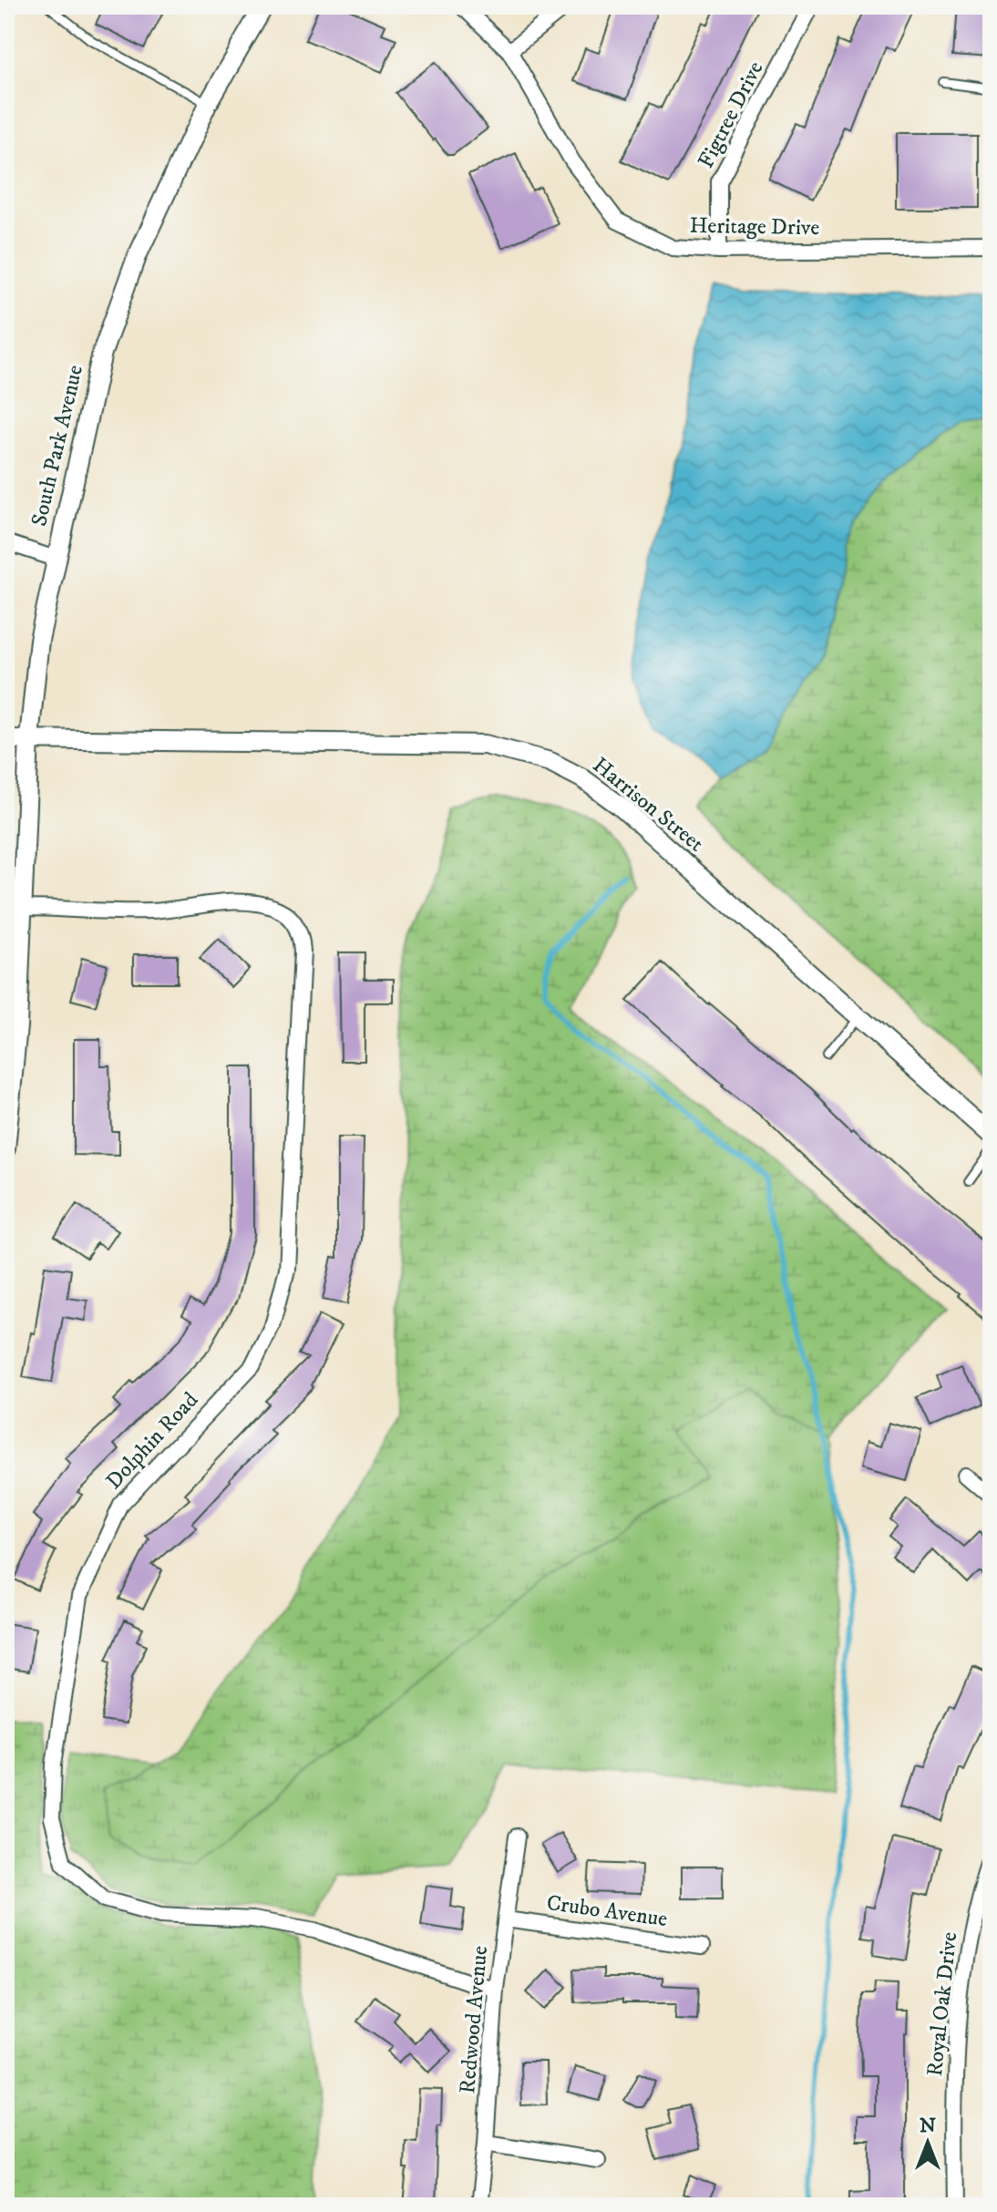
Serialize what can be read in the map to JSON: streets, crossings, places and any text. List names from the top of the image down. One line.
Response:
{"streets":{"street":["Figtree Drive","Heritage Drive","South Park Avenue","Harrison Street","Dolphin Road","Crubo Avenue","Royal Oak Drive","Redwood Avenue"]},"crossings":[["Figtree Drive","Heritage Drive"],["South Park Avenue","Harrison Street"],["South Park Avenue","Dolphin Road"],["Dolphin Road","Redwood Avenue"],["Crubo Avenue","Redwood Avenue"]],"north":"top"}
